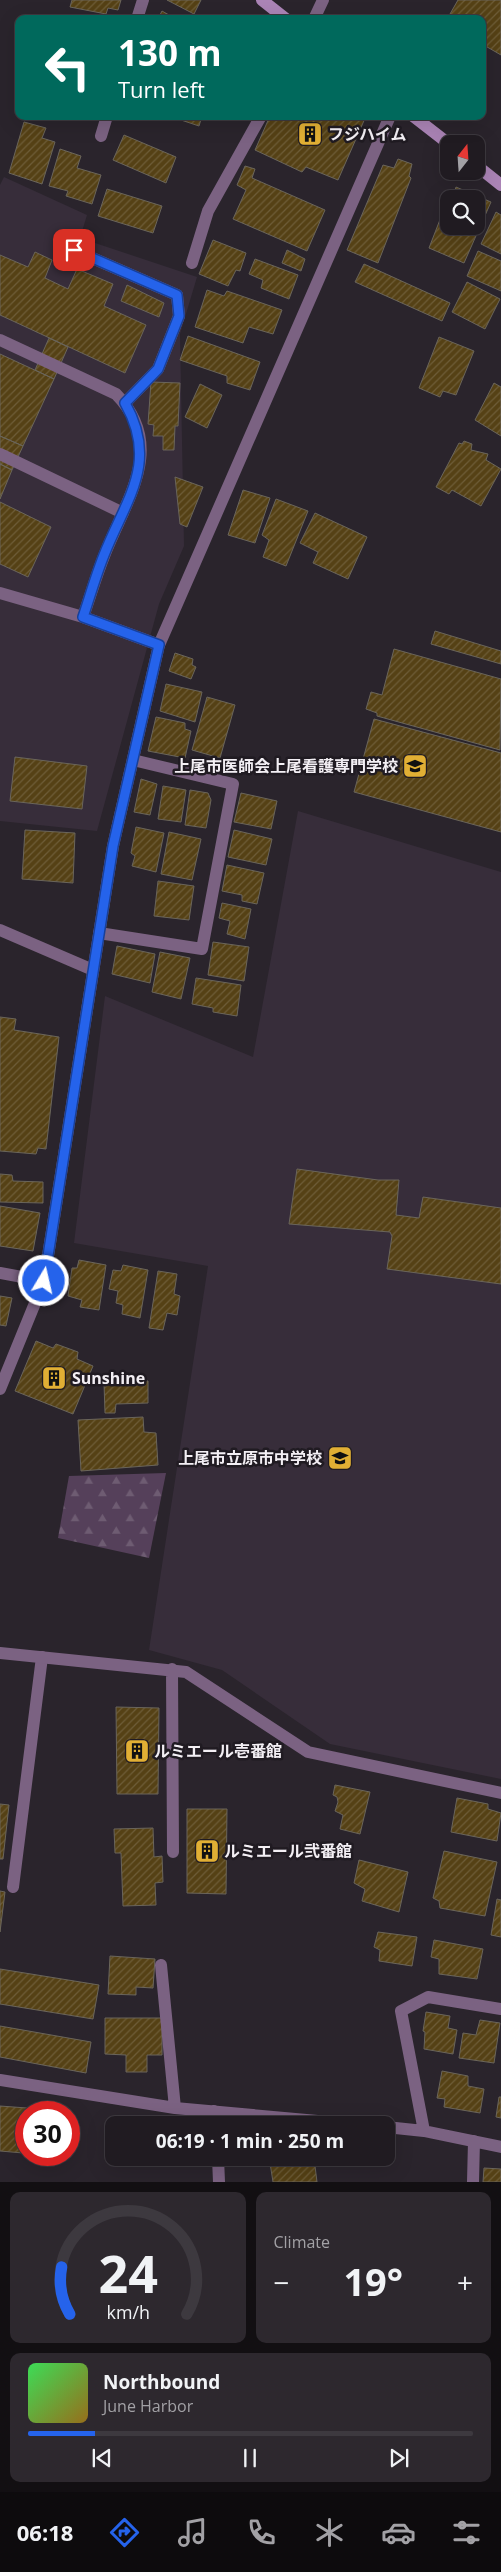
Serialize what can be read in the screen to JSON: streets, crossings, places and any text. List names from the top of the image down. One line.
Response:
{"places":{"building":["フジハイム","Sunshine","ルミエール壱番館","ルミエール弐番館"],"school or university":["上尾市医師会上尾看護専門学校","上尾市立原市中学校"]},"north":"top","page":{"turn":["130 m","Turn left"],"limit":"30","trip":"06:19 · 1 min · 250 m","tile":"Climate","heat":["−","19°","+"],"song":["Northbound","June Harbor"],"tabs":"06:18","gauge":["24","km/h"]}}
